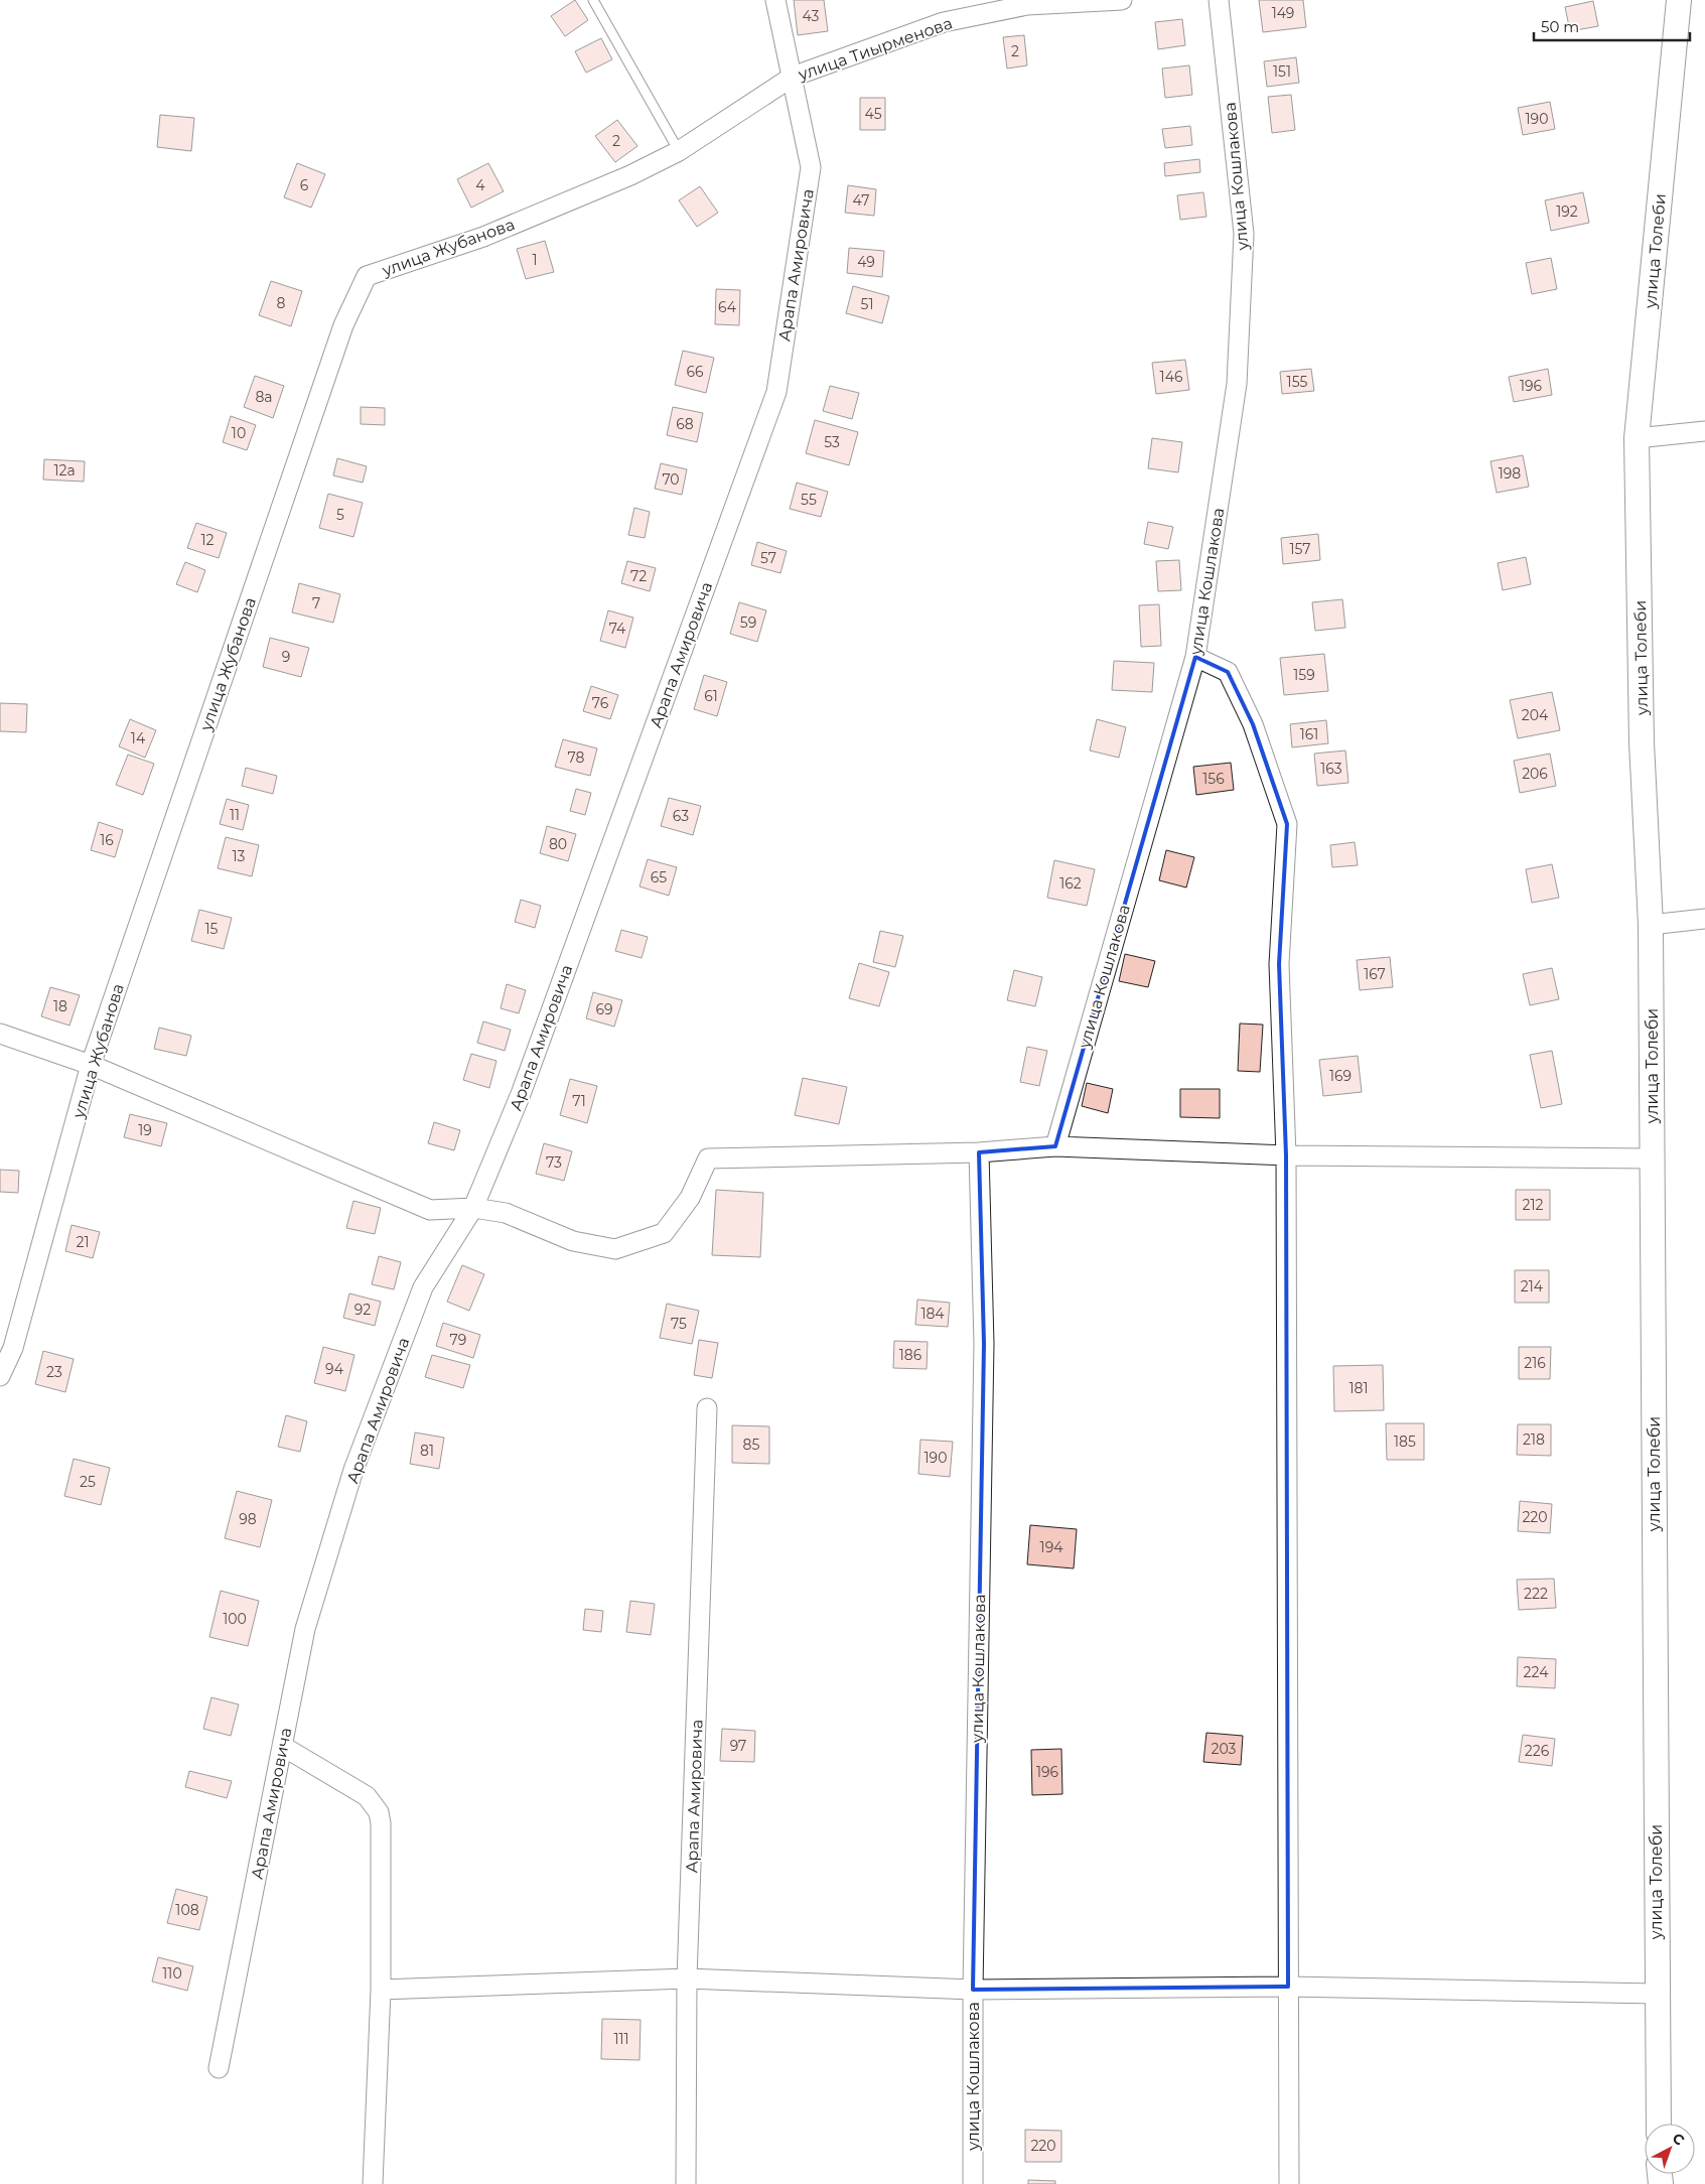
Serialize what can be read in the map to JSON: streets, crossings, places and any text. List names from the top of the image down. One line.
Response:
{"streets":{"street":["улица Тиырменова","улица Кошлакова","улица Жубанова","улица Толеби","Арапа Амировича"]},"crossings":[["улица Тиырменова","улица Жубанова"],["улица Тиырменова","Арапа Амировича"]],"house_numbers":["149","43","2","151","45","190","2","6","4","47","192","1","49","8","51","64","66","146","155","196","8а","68","10","53","12а","198","70","55","5","12","157","57","72","7","59","74","9","159","61","76","204","161","14","78","163","206","156","11","63","16","80","13","65","162","15","167","18","69","169","71","19","73","212","21","214","92","184","75","79","186","216","94","23","181","218","185","85","81","190","25","220","98","194","222","100","224","97","203","226","196","108","110","111","220"],"scale_bar":"50 m","north":"top right"}
